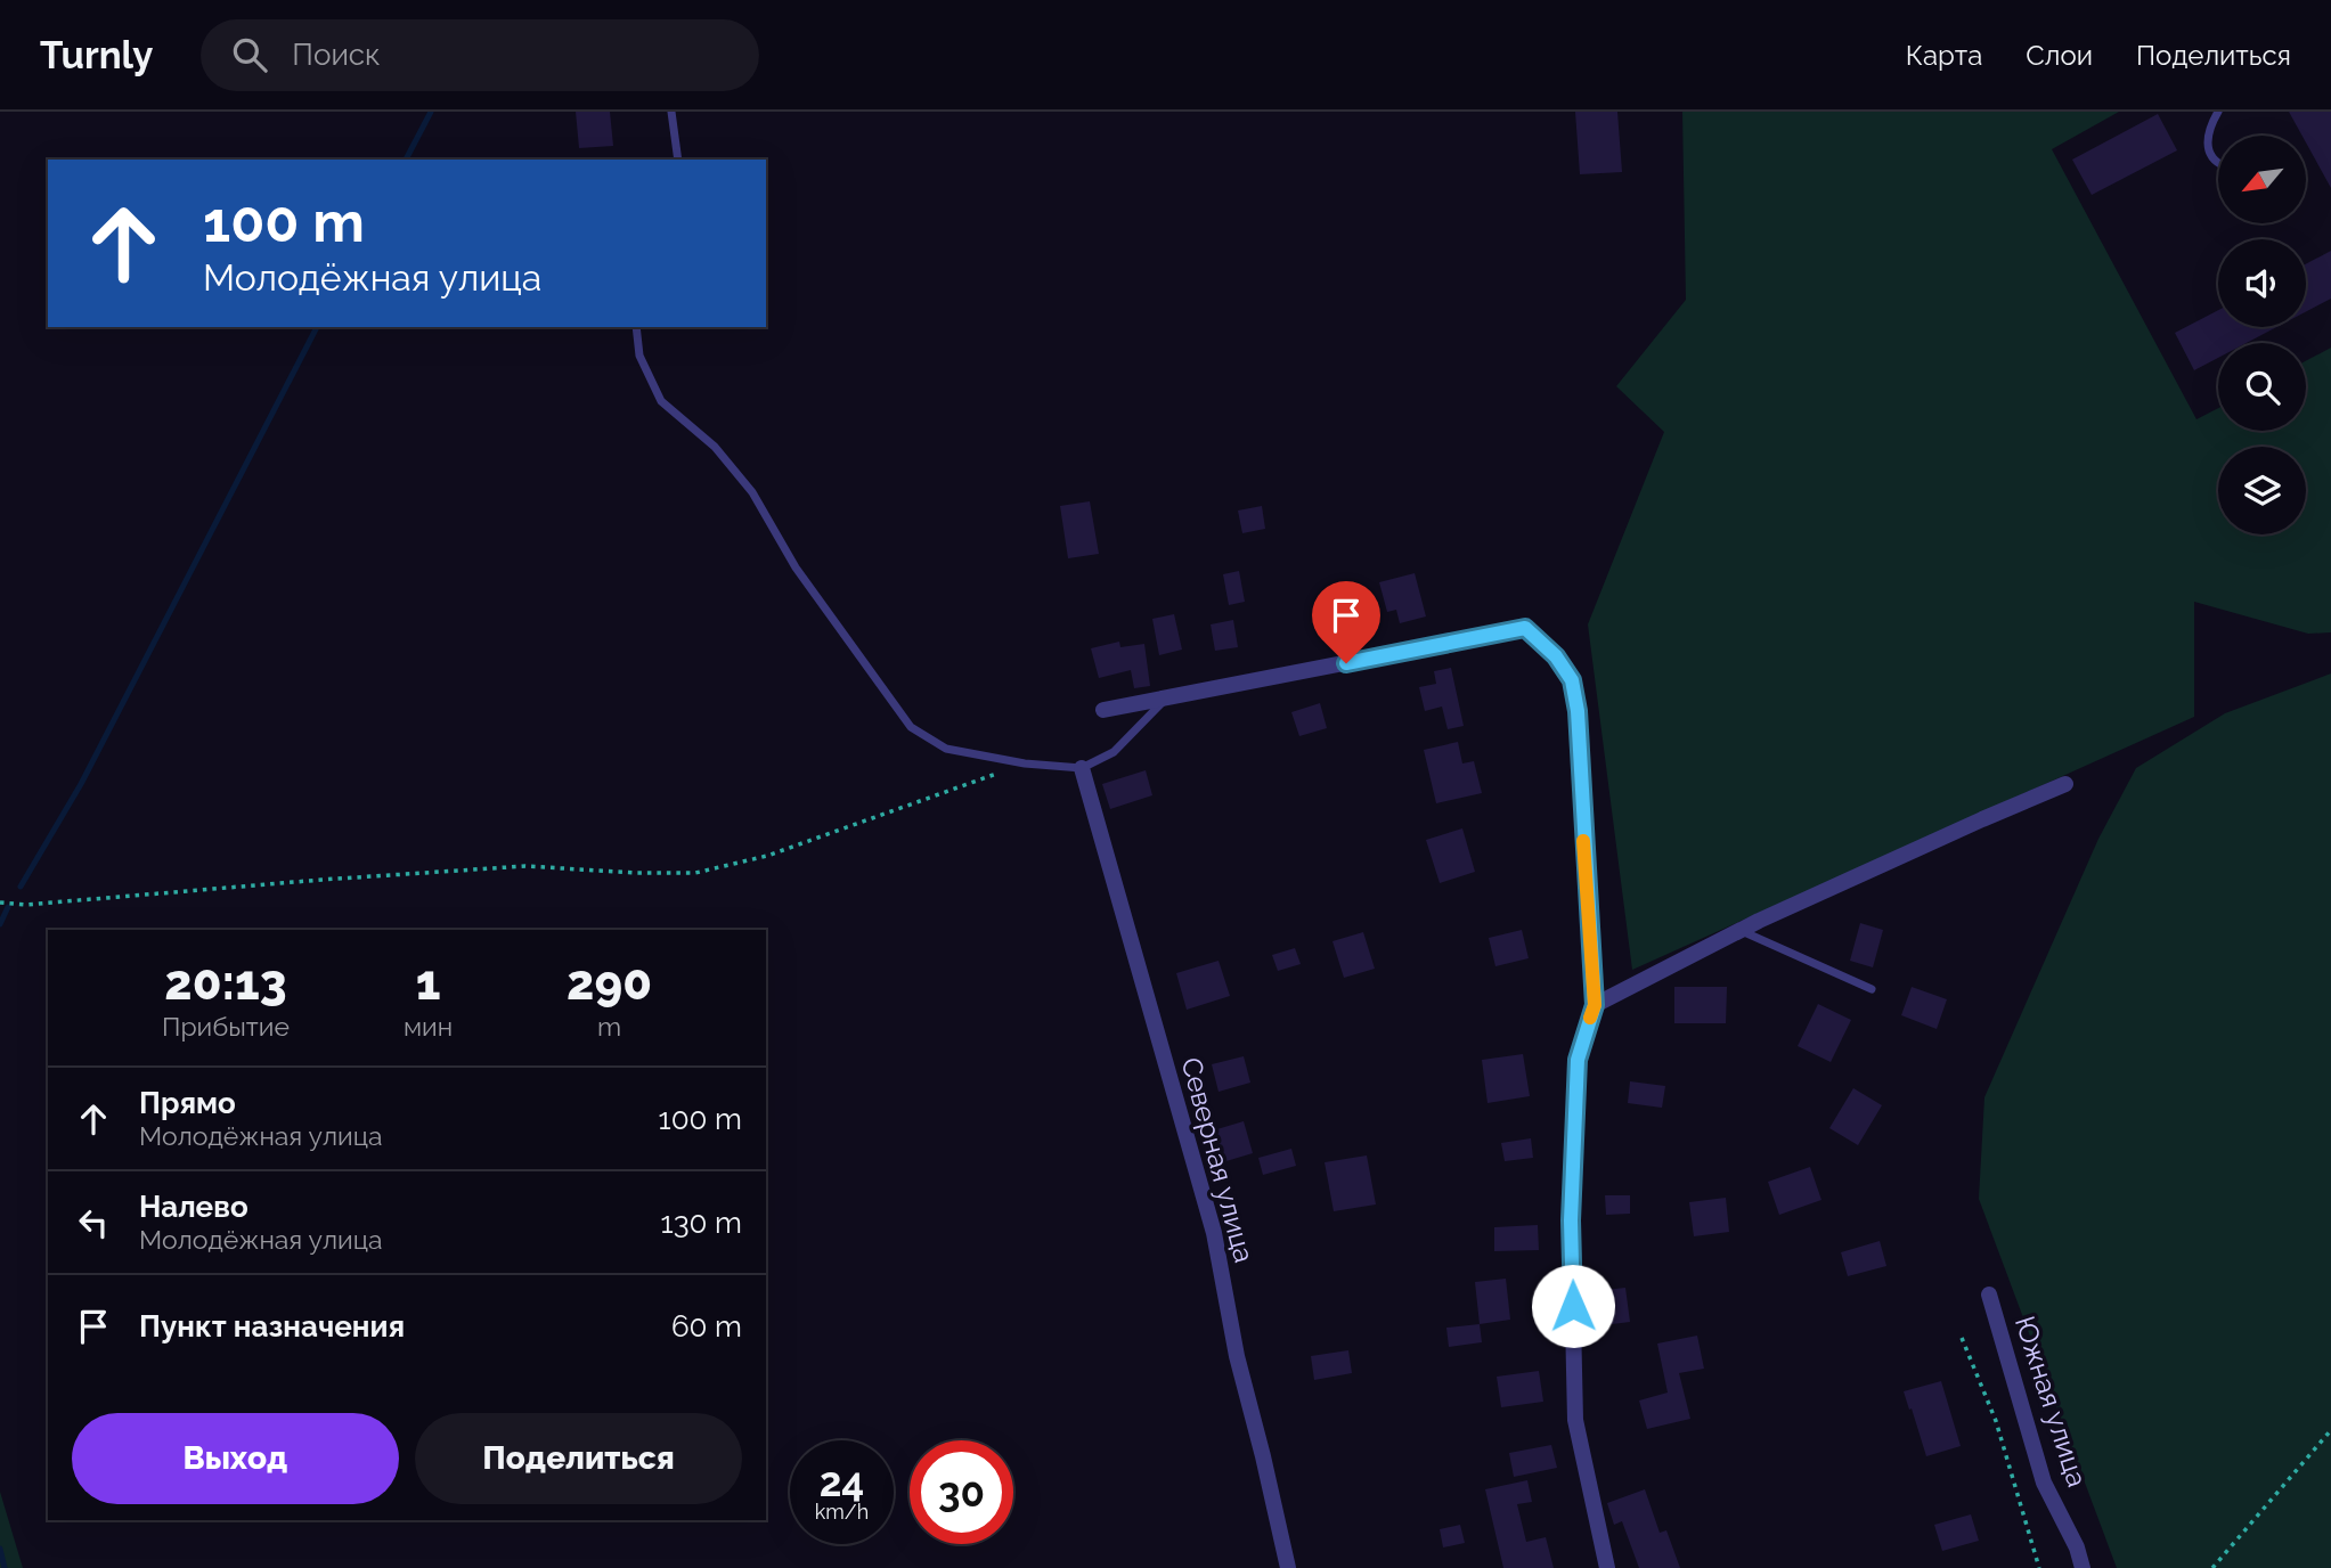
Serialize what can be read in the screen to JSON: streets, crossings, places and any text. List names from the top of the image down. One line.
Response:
{"streets":{"street":["Северная улица","Южная улица"]},"north":"bottom left","page":{"header":"Turnly","search":"Поиск","nav":["Карта","Слои","Поделиться"],"turn":["100 m","Молодёжная улица"],"eta":["20:13","Прибытие","1","мин","290","m"],"list":[{"name":"Прямо","note":"Молодёжная улица","value":"100 m"},{"name":"Налево","note":"Молодёжная улица","value":"130 m"},{"name":"Пункт назначения","value":"60 m"}],"buttons":["Выход","Поделиться"],"speed":"24 km/h","limit":"30"}}
